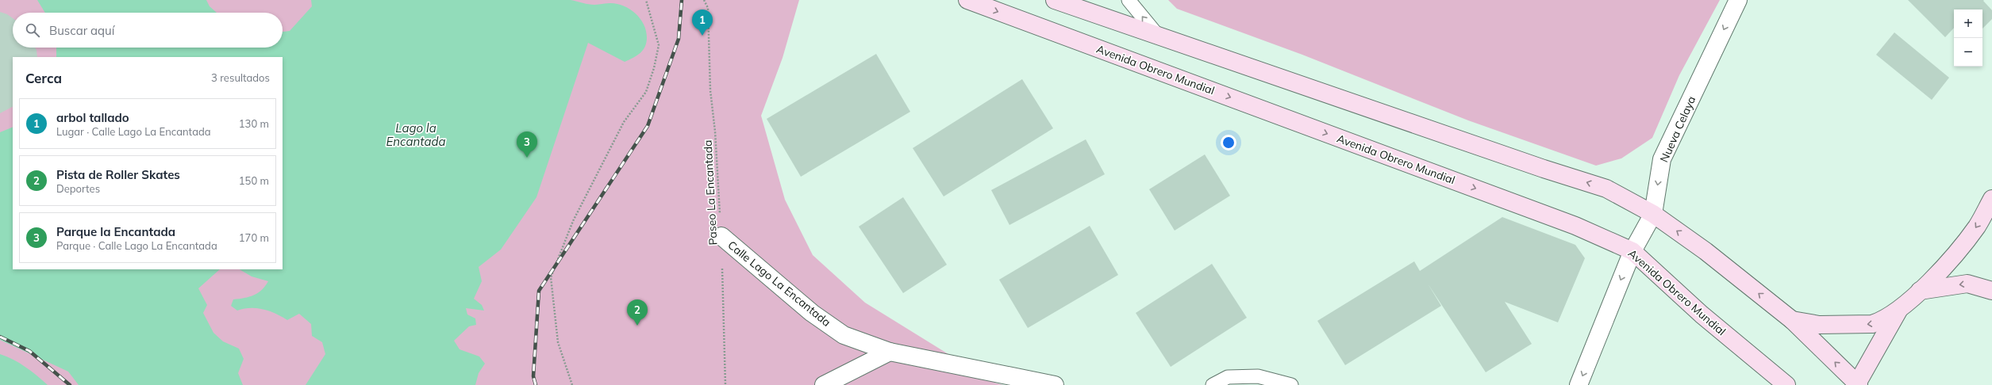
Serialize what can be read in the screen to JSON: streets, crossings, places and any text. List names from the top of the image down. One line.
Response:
{"streets":{"main road":["Avenida Obrero Mundial"],"street":["Nueva Celaya","Calle Lago La Encantada"],"path":["Paseo La Encantada"]},"crossings":[["Avenida Obrero Mundial","Nueva Celaya"],["Paseo La Encantada","Calle Lago La Encantada"]],"one_way":["Nueva Celaya"],"water":["Lago la Encantada"],"page":{"map_buttons":["+","−"],"pins":["1","3","2"],"search":"Buscar aquí","heading":["Cerca","3 resultados"],"list":[{"mark":"1","name":"arbol tallado","note":"Lugar · Calle Lago La Encantada","value":"130 m"},{"mark":"2","name":"Pista de Roller Skates","note":"Deportes","value":"150 m"},{"mark":"3","name":"Parque la Encantada","note":"Parque · Calle Lago La Encantada","value":"170 m"}]}}
